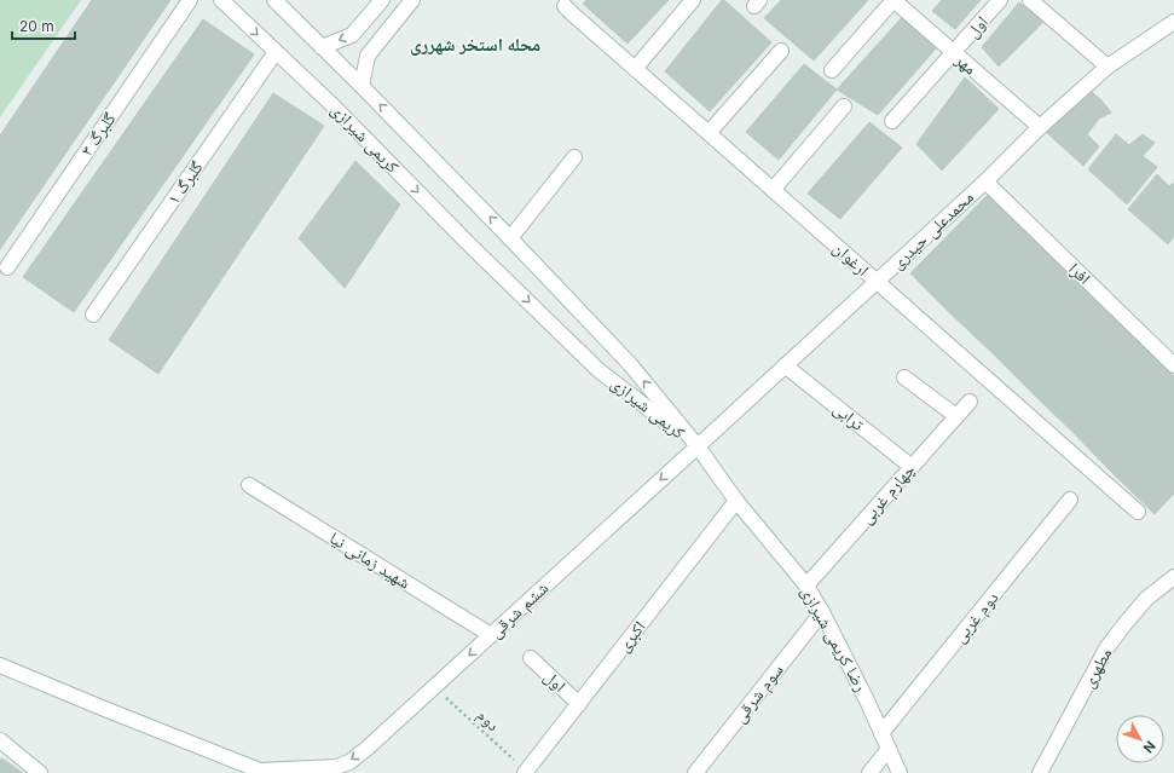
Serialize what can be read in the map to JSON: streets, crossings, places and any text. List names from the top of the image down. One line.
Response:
{"streets":{"street":["اول","مهر","گلبرگ ۳","کریمی شیرازی","گلبرگ ۱","محمدعلی حیدری","ارغوان","افرا","ترابی","چهارم غربی","شهید زمانی نیا","ششم شرقی","دوم غربی","اکبری","رضا کریمی شیرازی","مطهری","سوم شرقی"],"path":["دوم"]},"crossings":[["اول","مهر"],["اول","اکبری"],["مهر","محمدعلی حیدری"],["کریمی شیرازی","گلبرگ ۱"],["کریمی شیرازی","محمدعلی حیدری"],["کریمی شیرازی","ششم شرقی"],["کریمی شیرازی","رضا کریمی شیرازی"],["محمدعلی حیدری","ارغوان"],["محمدعلی حیدری","افرا"],["محمدعلی حیدری","ترابی"],["محمدعلی حیدری","ششم شرقی"],["محمدعلی حیدری","رضا کریمی شیرازی"],["ترابی","چهارم غربی"],["چهارم غربی","رضا کریمی شیرازی"],["شهید زمانی نیا","ششم شرقی"],["ششم شرقی","رضا کریمی شیرازی"],["ششم شرقی","دوم"],["دوم غربی","رضا کریمی شیرازی"],["اکبری","رضا کریمی شیرازی"],["اکبری","دوم"],["رضا کریمی شیرازی","سوم شرقی"]],"one_way":["ششم شرقی"],"districts":["محله استخر شهرری"],"scale_bar":"20 m","north":"bottom right"}
